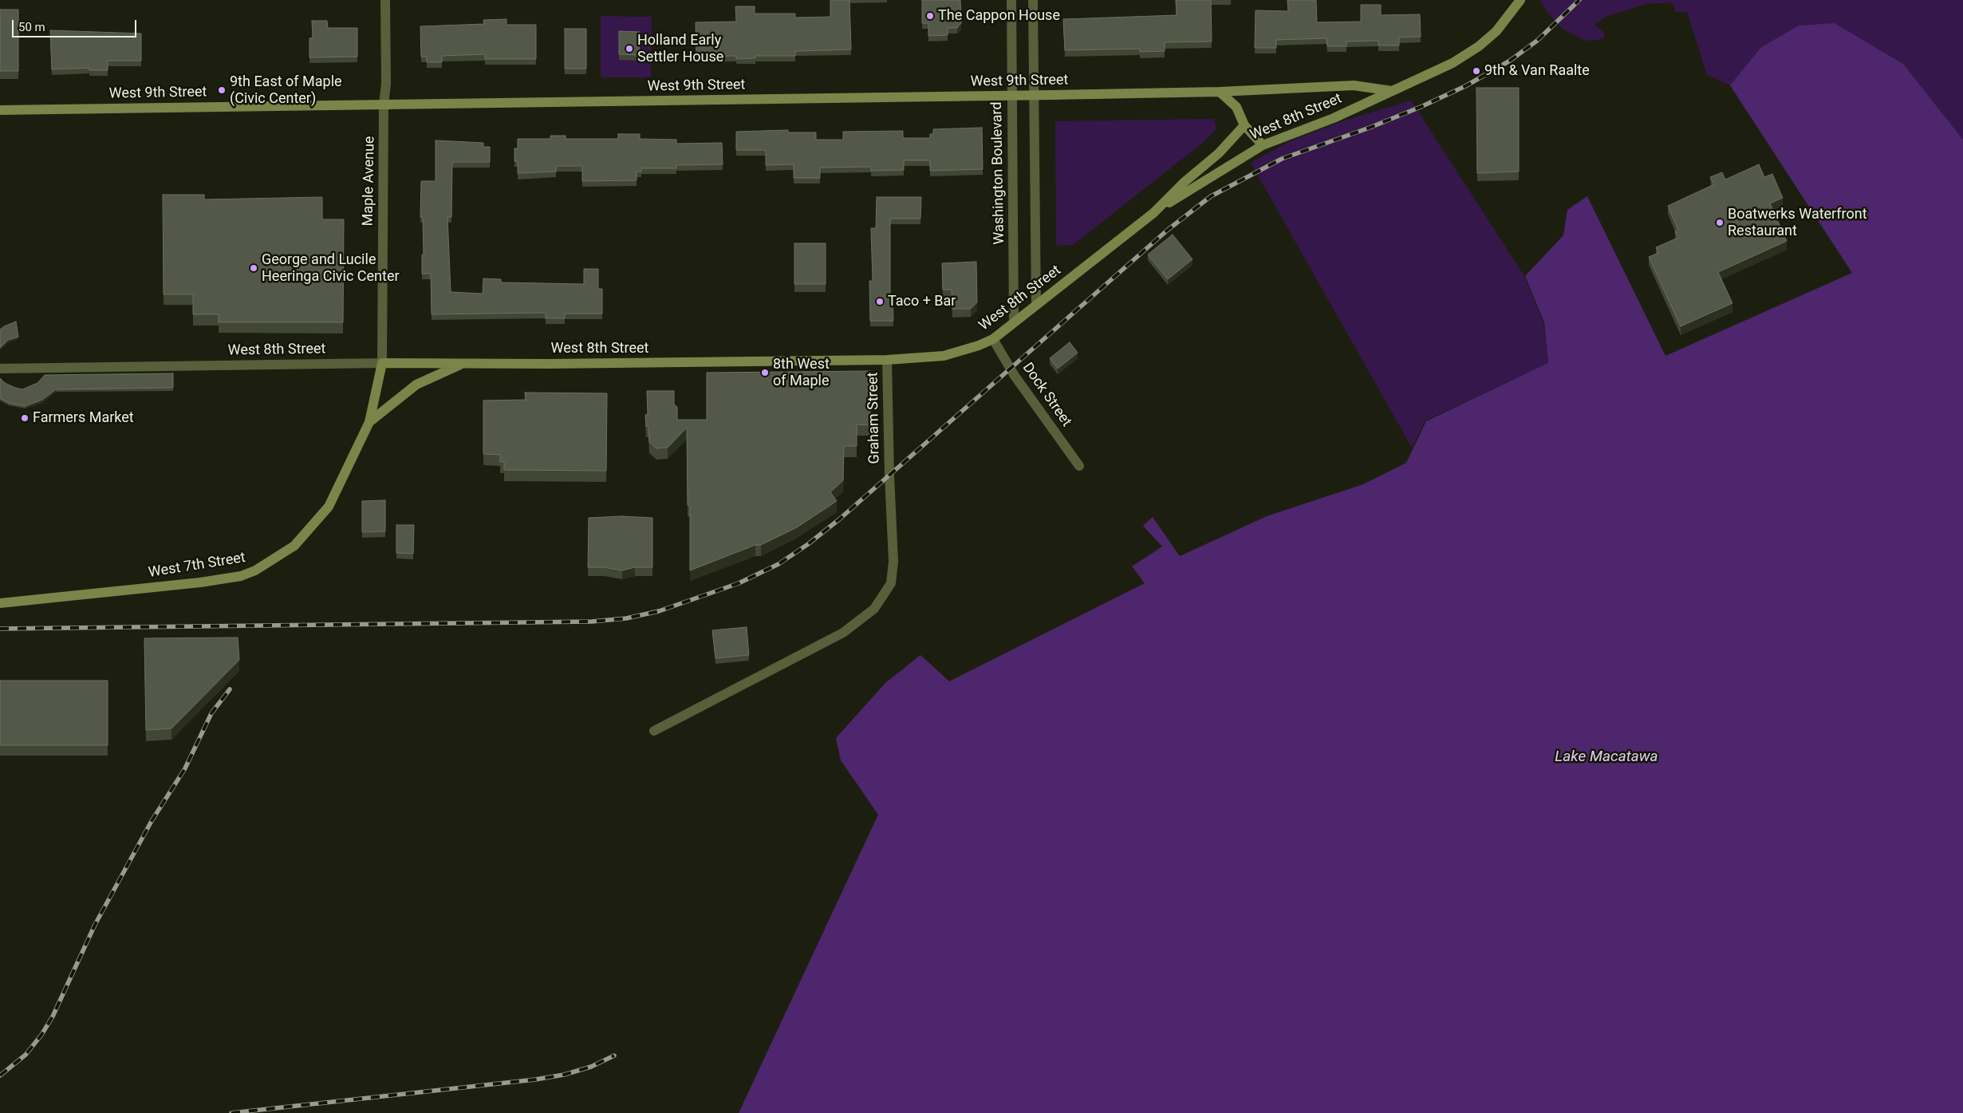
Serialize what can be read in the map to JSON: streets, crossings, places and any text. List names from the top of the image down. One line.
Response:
{"streets":{"street":["West 9th Street","West 8th Street","Washington Boulevard","Maple Avenue","Dock Street","Graham Street","West 7th Street"]},"crossings":[["West 9th Street","West 8th Street"],["West 9th Street","Washington Boulevard"],["West 9th Street","Maple Avenue"],["West 8th Street","Washington Boulevard"],["West 8th Street","Maple Avenue"],["West 8th Street","Dock Street"],["West 8th Street","Graham Street"],["West 8th Street","West 7th Street"],["Maple Avenue","West 7th Street"]],"water":["Lake Macatawa"],"places":["The Cappon House","Holland Early Settler House","9th & Van Raalte","9th East of Maple (Civic Center)","Boatwerks Waterfront Restaurant","George and Lucile Heeringa Civic Center","Taco + Bar","8th West of Maple","Farmers Market"],"scale_bar":"50 m"}
